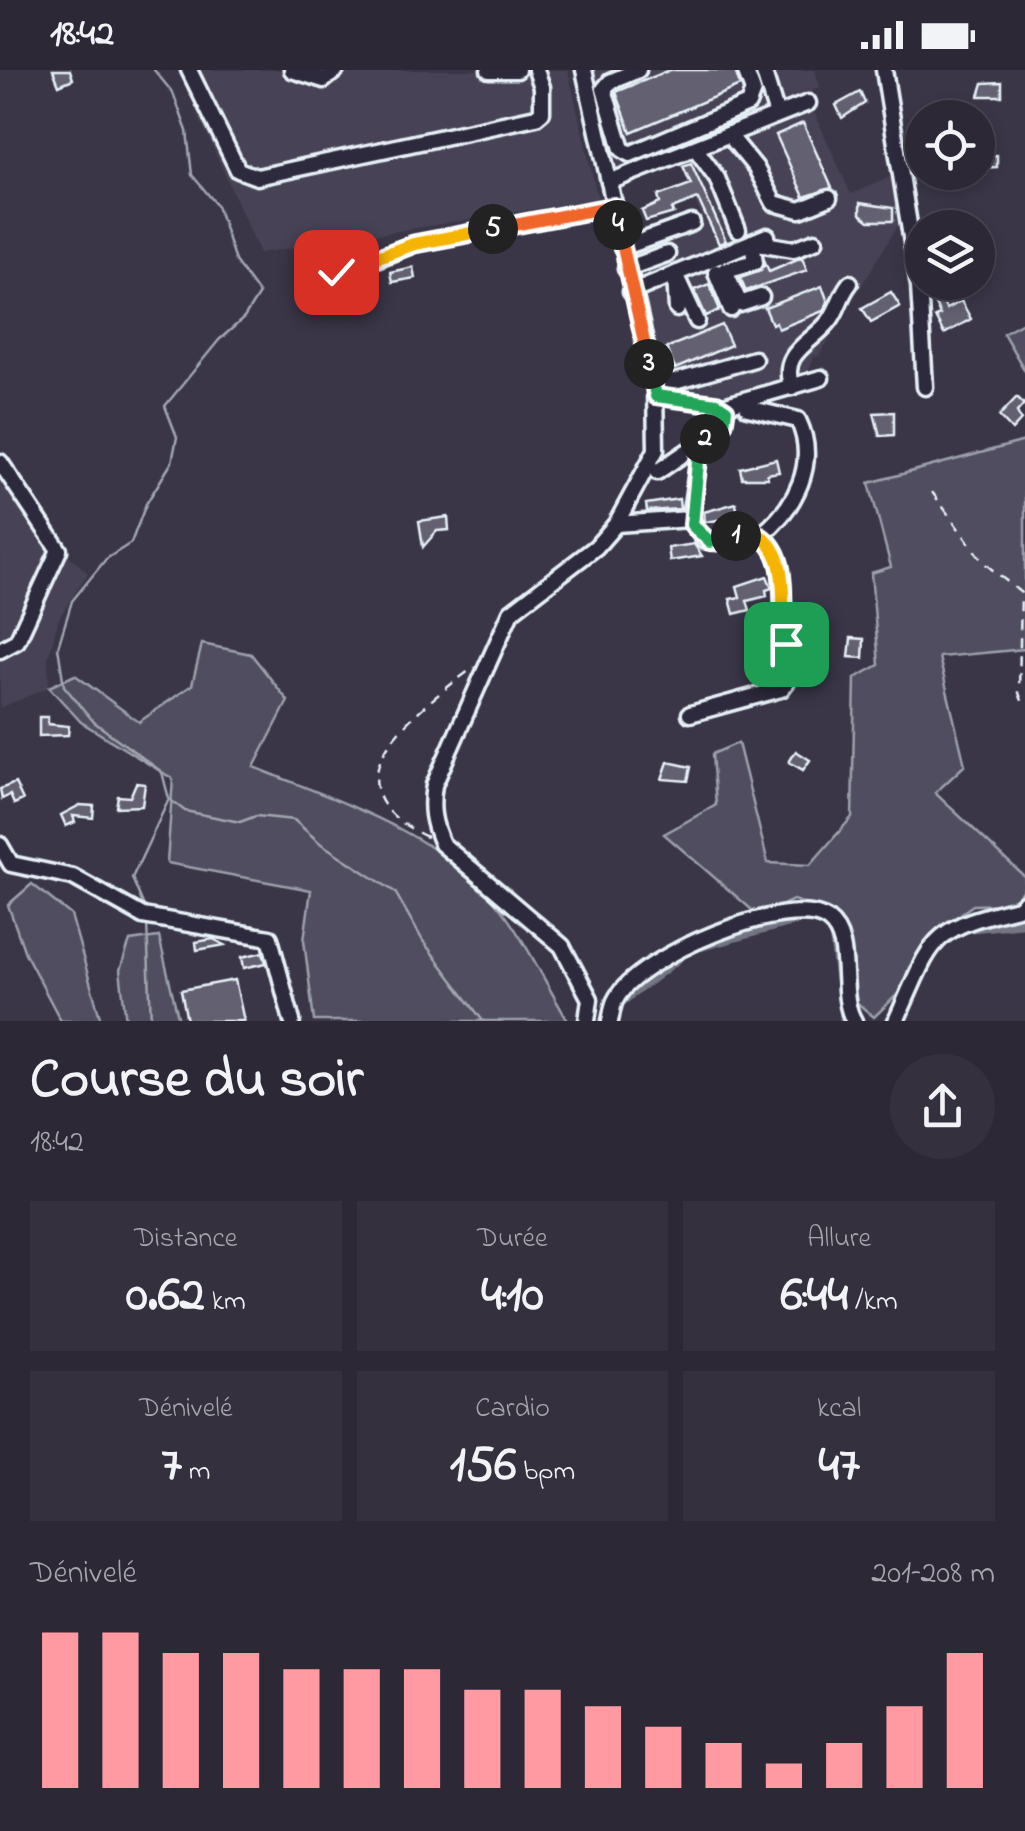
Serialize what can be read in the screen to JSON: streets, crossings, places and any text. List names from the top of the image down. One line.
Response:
{"page":{"status":"18:42","pins":["4","5","3","2","1"],"heading":["Course du soir","18:42"],"stats":[["Distance","0.62 km"],["Durée","4:10"],["Allure","6:44 /km"],["Dénivelé","7 m"],["Cardio","156 bpm"],["kcal","47"]],"chart":["Dénivelé","201–208 m"]}}
